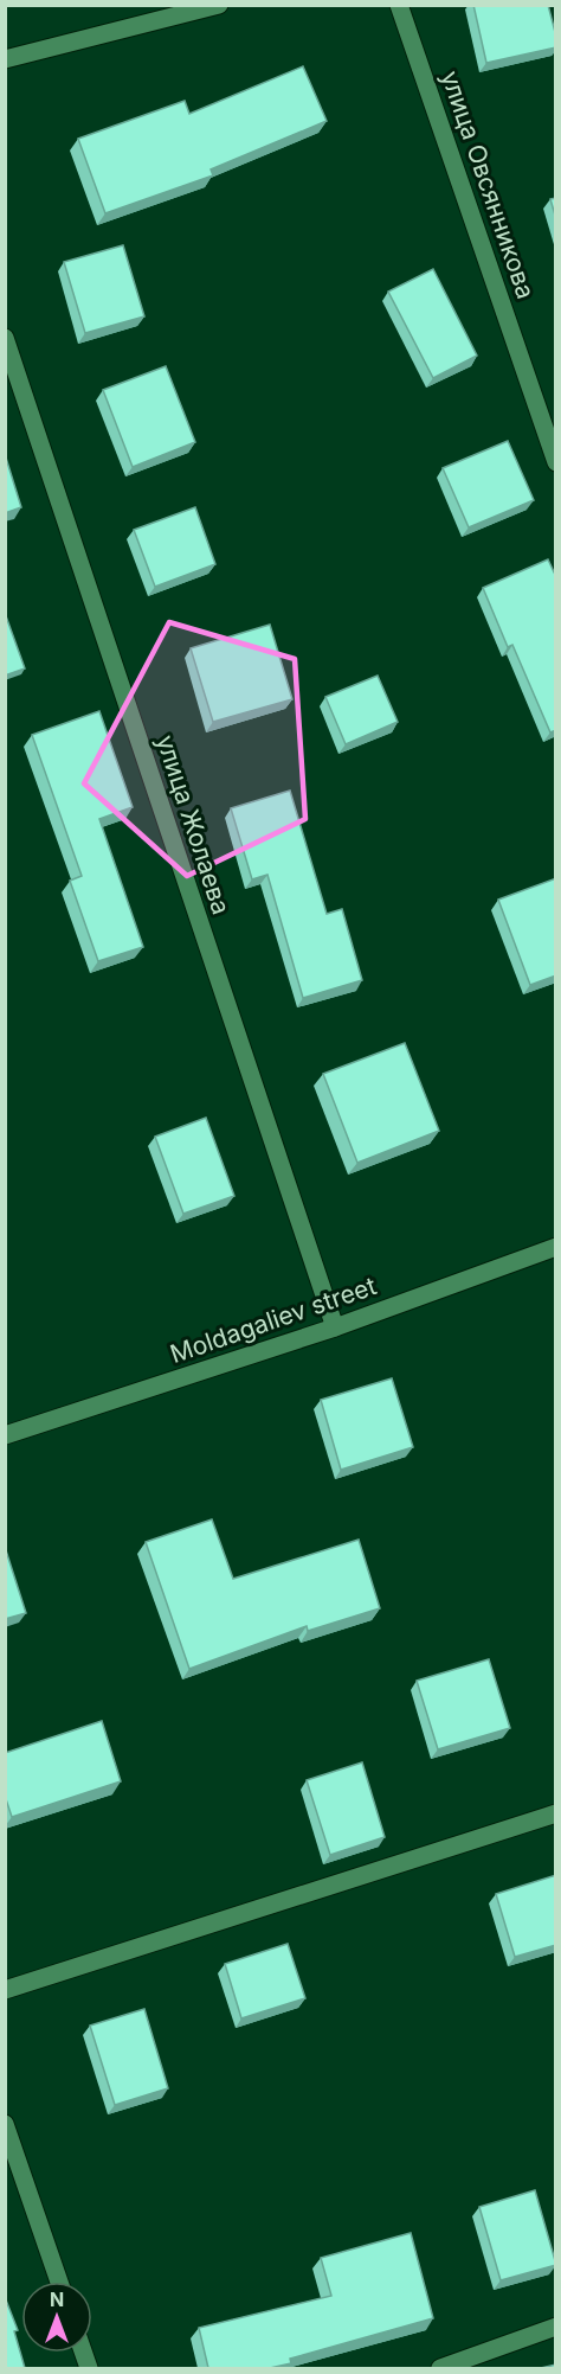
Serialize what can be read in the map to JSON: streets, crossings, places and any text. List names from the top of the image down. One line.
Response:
{"streets":{"street":["улица Овсянникова","улица Жолаева","Moldagaliev street"]},"crossings":[["улица Жолаева","Moldagaliev street"]],"north":"top"}
